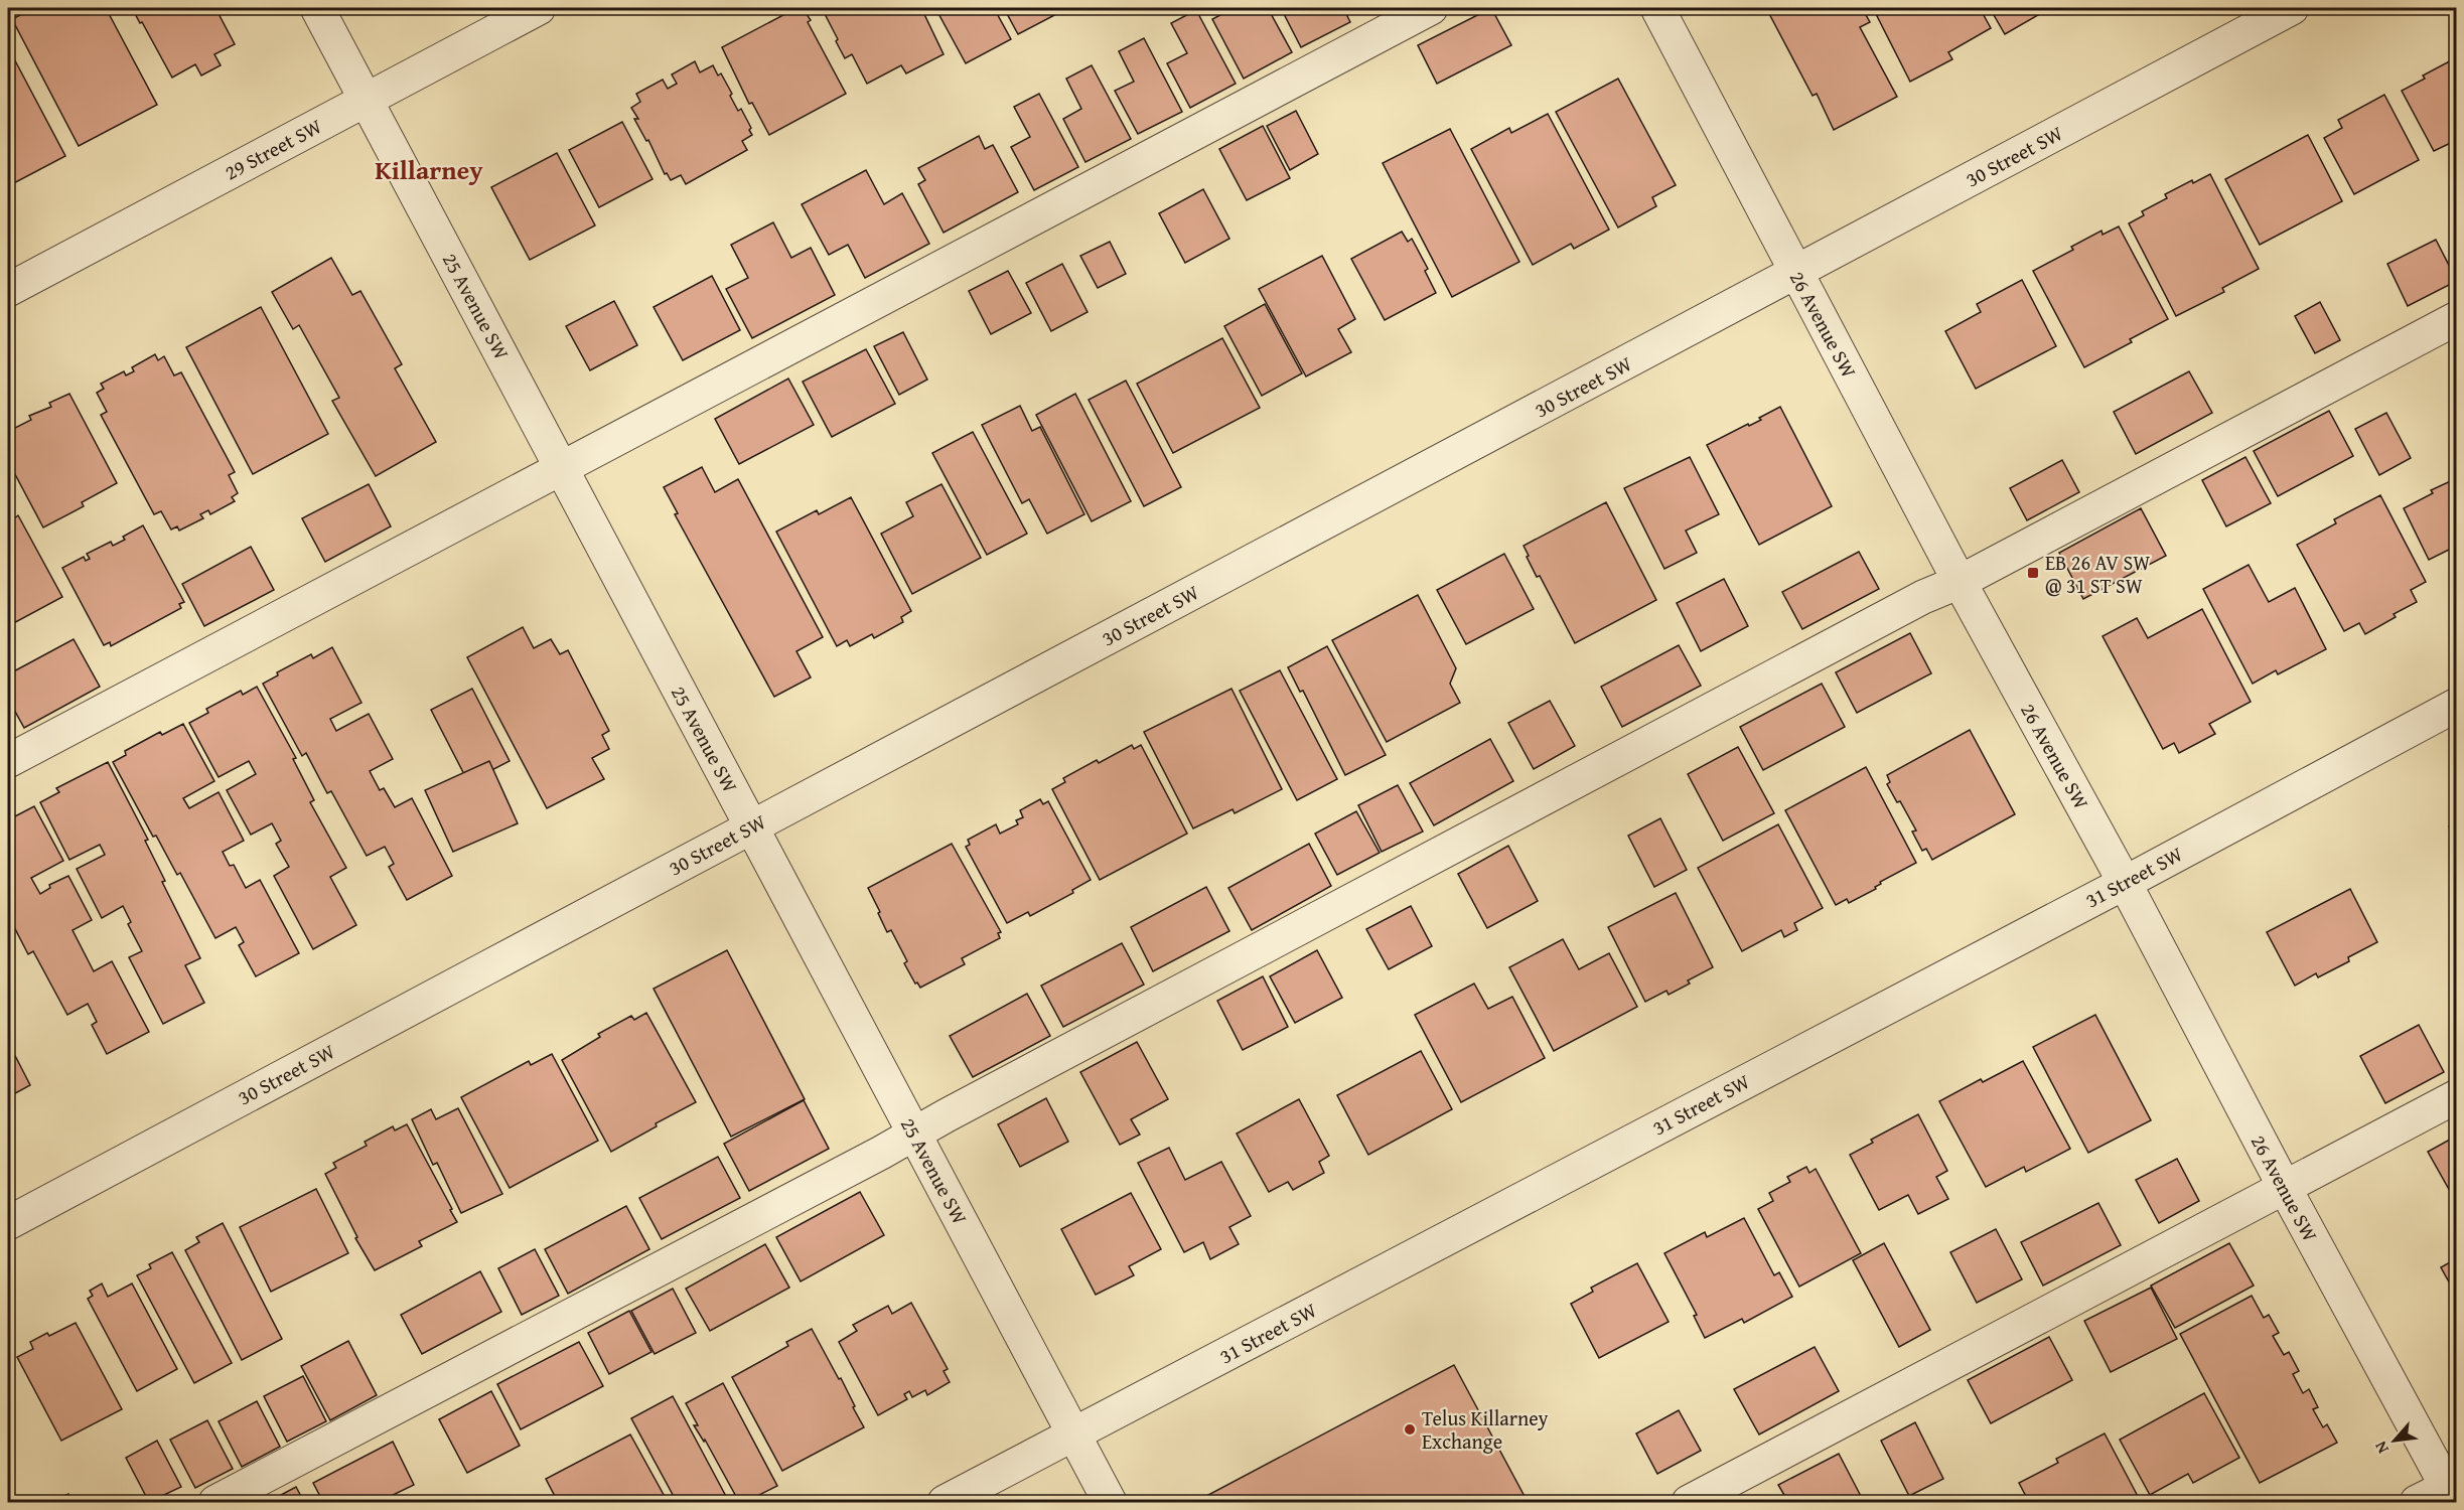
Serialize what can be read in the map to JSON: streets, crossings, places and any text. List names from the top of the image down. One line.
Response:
{"streets":{"street":["29 Street SW","30 Street SW","25 Avenue SW","26 Avenue SW","31 Street SW"]},"crossings":[["29 Street SW","25 Avenue SW"],["30 Street SW","25 Avenue SW"],["30 Street SW","26 Avenue SW"],["25 Avenue SW","31 Street SW"],["26 Avenue SW","31 Street SW"]],"districts":["Killarney"],"places":{"transit":["EB 26 AV SW @ 31 ST SW"],"other":["Telus Killarney Exchange"]},"north":"bottom left"}
